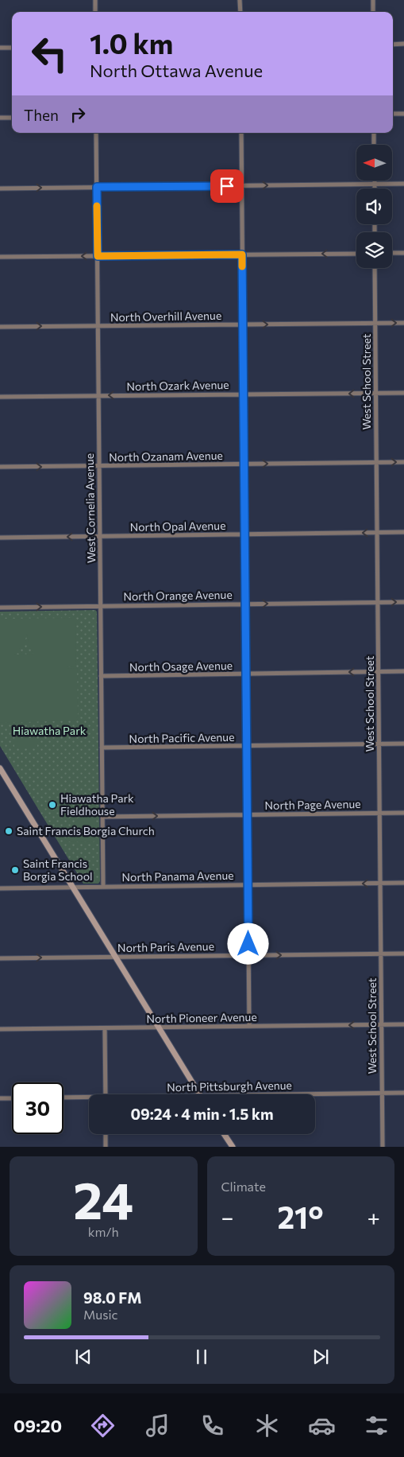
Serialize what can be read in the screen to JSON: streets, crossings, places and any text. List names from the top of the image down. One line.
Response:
{"streets":{"street":["North Overhill Avenue","West School Street","North Ozark Avenue","North Ozanam Avenue","West Cornelia Avenue","North Opal Avenue","North Orange Avenue","North Osage Avenue","North Pacific Avenue","North Page Avenue","North Panama Avenue","North Paris Avenue","North Pioneer Avenue","North Pittsburgh Avenue"]},"crossings":[["North Overhill Avenue","West School Street"],["North Overhill Avenue","West Cornelia Avenue"],["West School Street","North Ozark Avenue"],["West School Street","North Ozanam Avenue"],["West School Street","North Opal Avenue"],["West School Street","North Orange Avenue"],["West School Street","North Osage Avenue"],["West School Street","North Pacific Avenue"],["West School Street","North Page Avenue"],["West School Street","North Panama Avenue"],["West School Street","North Paris Avenue"],["West School Street","North Pioneer Avenue"],["West School Street","North Pittsburgh Avenue"],["North Ozark Avenue","West Cornelia Avenue"],["North Ozanam Avenue","West Cornelia Avenue"],["West Cornelia Avenue","North Opal Avenue"],["West Cornelia Avenue","North Orange Avenue"],["West Cornelia Avenue","North Osage Avenue"],["West Cornelia Avenue","North Pacific Avenue"],["West Cornelia Avenue","North Page Avenue"],["West Cornelia Avenue","North Panama Avenue"]],"one_way":["North Overhill Avenue","North Ozark Avenue","North Ozanam Avenue","North Opal Avenue","North Orange Avenue","North Osage Avenue","North Page Avenue","North Paris Avenue"],"parks":["Hiawatha Park"],"places":["Hiawatha Park Fieldhouse","Saint Francis Borgia Church","Saint Francis Borgia School"],"north":"left","page":{"turn":["1.0 km","North Ottawa Avenue"],"then":"Then","limit":"30","trip":"09:24 · 4 min · 1.5 km","tile":[["24","km/h"],"Climate"],"heat":["−","21°","+"],"song":["98.0 FM","Music"],"tabs":"09:20"}}
